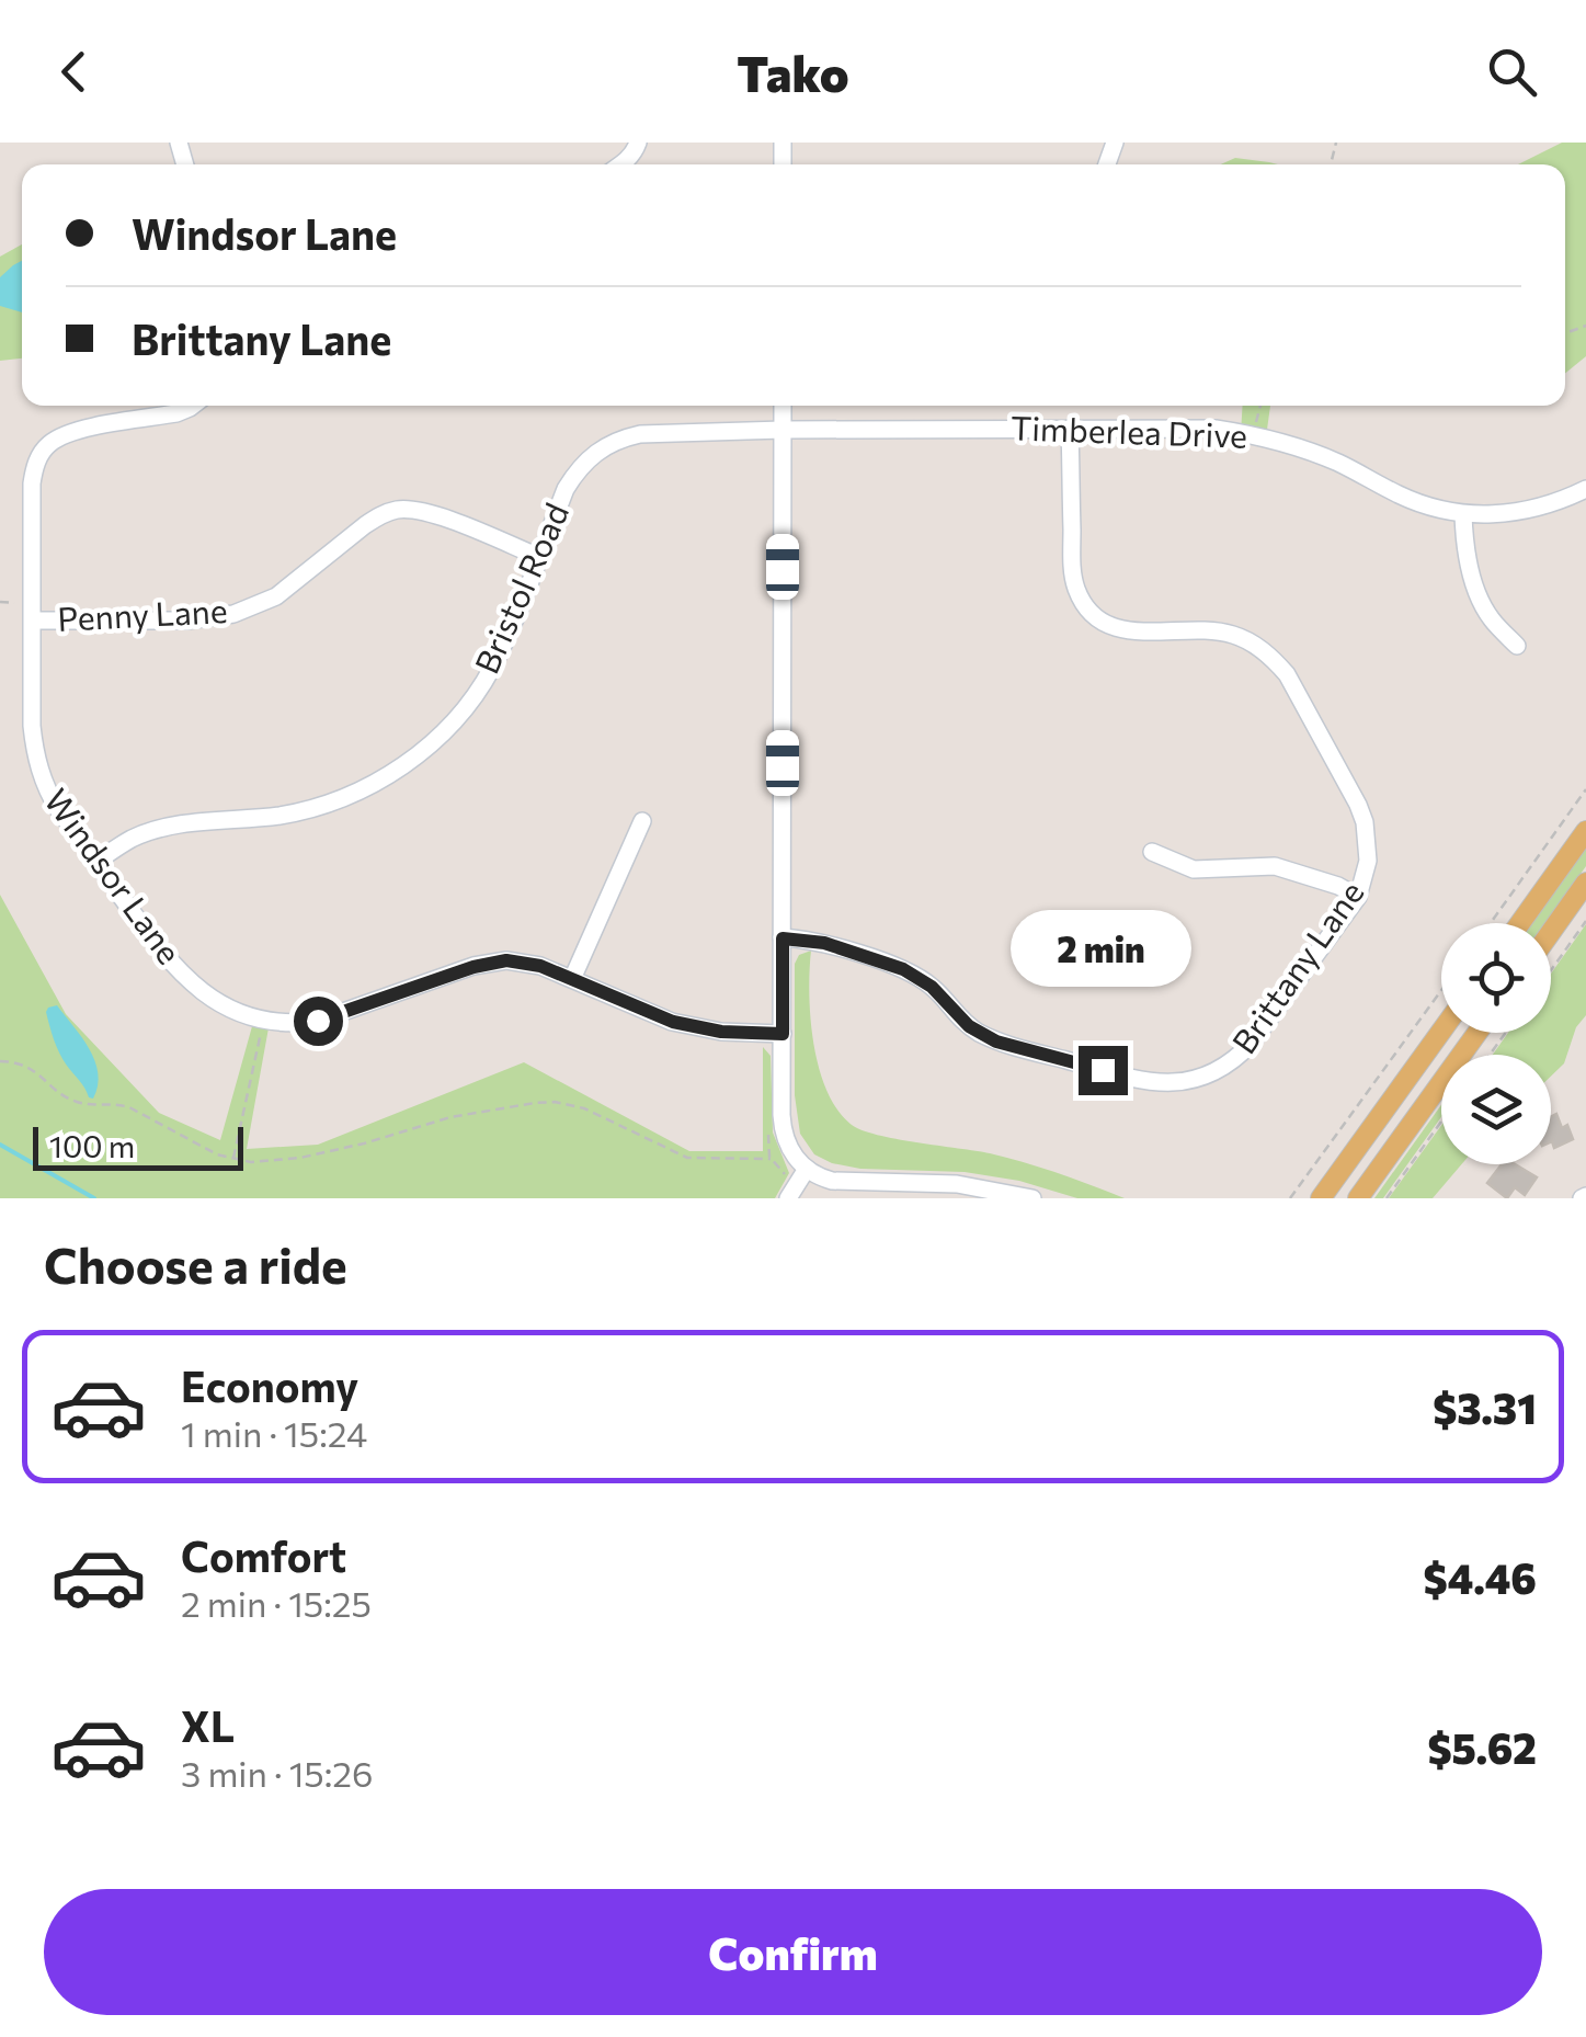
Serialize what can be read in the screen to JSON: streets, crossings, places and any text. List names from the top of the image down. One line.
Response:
{"streets":{"street":["Timberlea Drive","Bristol Road","Penny Lane","Windsor Lane","Brittany Lane"]},"crossings":[["Timberlea Drive","Bristol Road"],["Timberlea Drive","Brittany Lane"],["Bristol Road","Penny Lane"],["Bristol Road","Windsor Lane"],["Penny Lane","Windsor Lane"]],"scale_bar":"100 m","page":{"header":"Tako","banner":["Windsor Lane","Brittany Lane"],"bubble":"2 min","scale":"100 m","heading":"Choose a ride","list":[{"name":"Economy","note":"1 min · 15:24","value":"$3.31"},{"name":"Comfort","note":"2 min · 15:25","value":"$4.46"},{"name":"XL","note":"3 min · 15:26","value":"$5.62"}],"buttons":"Confirm"}}
